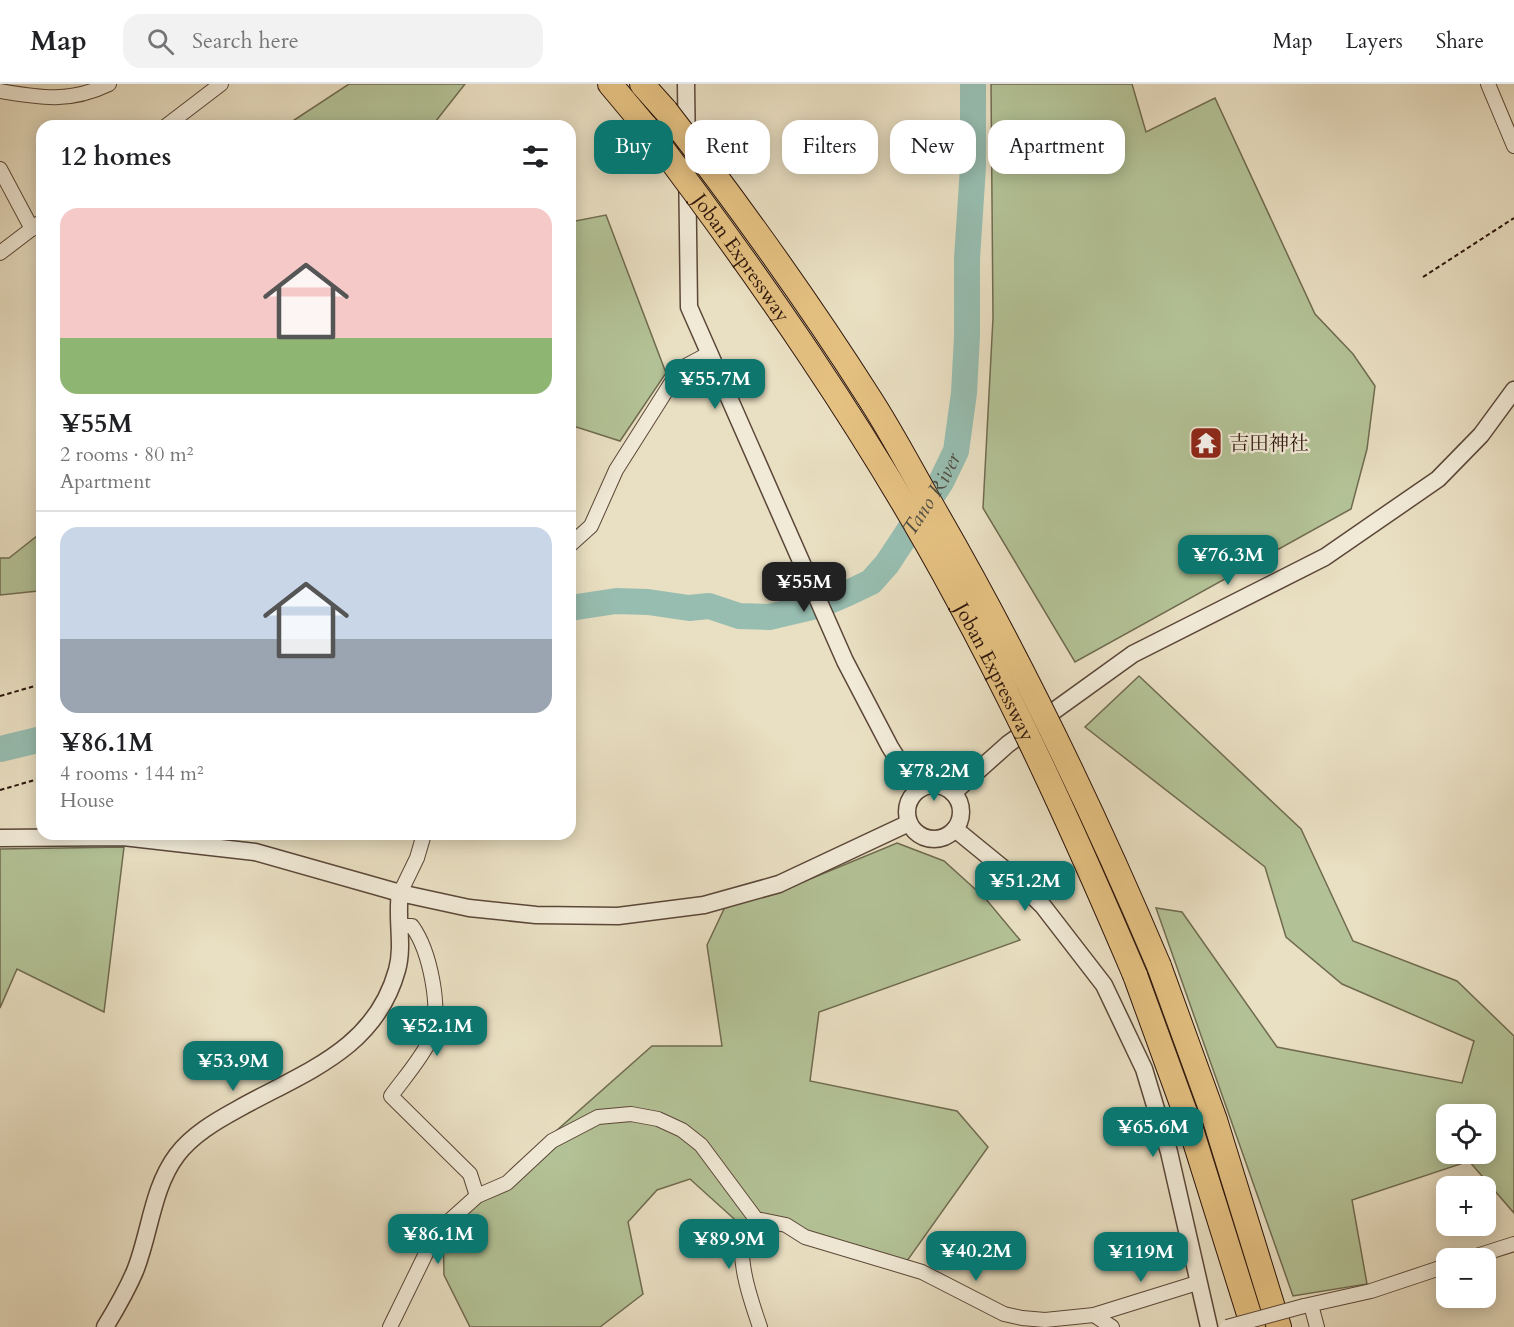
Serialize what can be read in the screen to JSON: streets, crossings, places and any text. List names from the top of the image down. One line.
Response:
{"streets":{"highway":["Joban Expressway"]},"water":["Tano River"],"places":{"temple":["吉田神社"]},"page":{"header":"Map","search":"Search here","nav":["Map","Layers","Share"],"chip":["Buy","Rent","Filters","New","Apartment"],"heading":"12 homes","list":[{"name":"¥55M","note":"2 rooms · 80 m² · Apartment"},{"name":"¥86.1M","note":"4 rooms · 144 m² · House"}],"price":["¥55.7M","¥76.3M","¥55M","¥78.2M","¥51.2M","¥52.1M","¥53.9M","¥65.6M","¥86.1M","¥89.9M","¥40.2M","¥119M"],"map_buttons":["+","−"]}}
